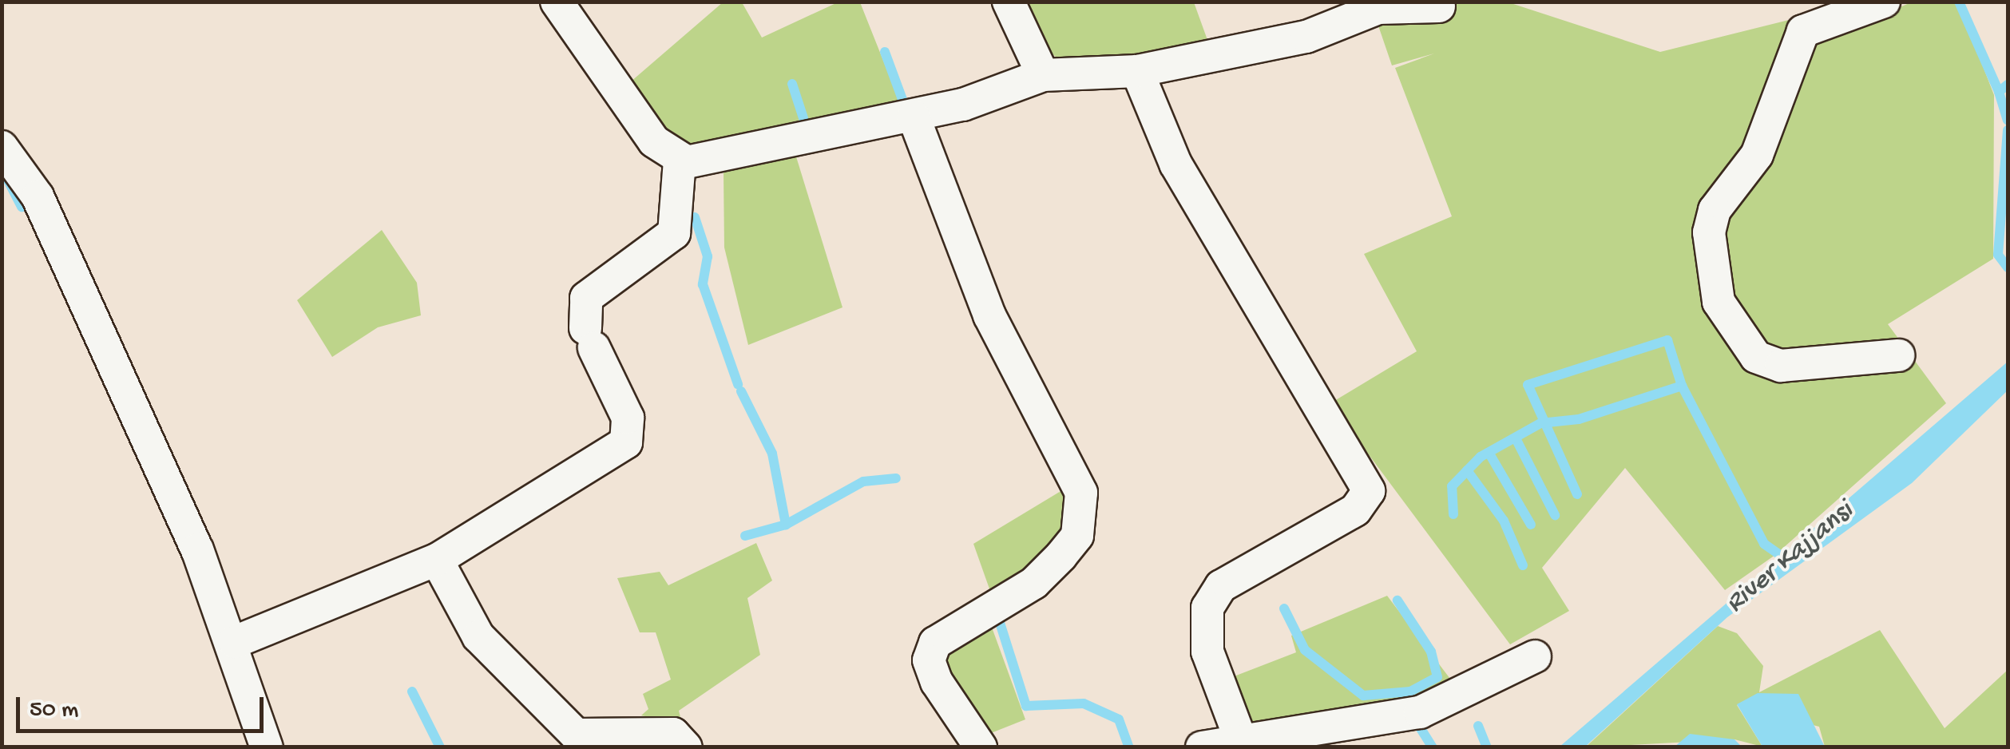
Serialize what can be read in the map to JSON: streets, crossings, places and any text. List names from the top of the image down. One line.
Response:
{"water":["River Kajjansi"],"scale_bar":"50 m"}
